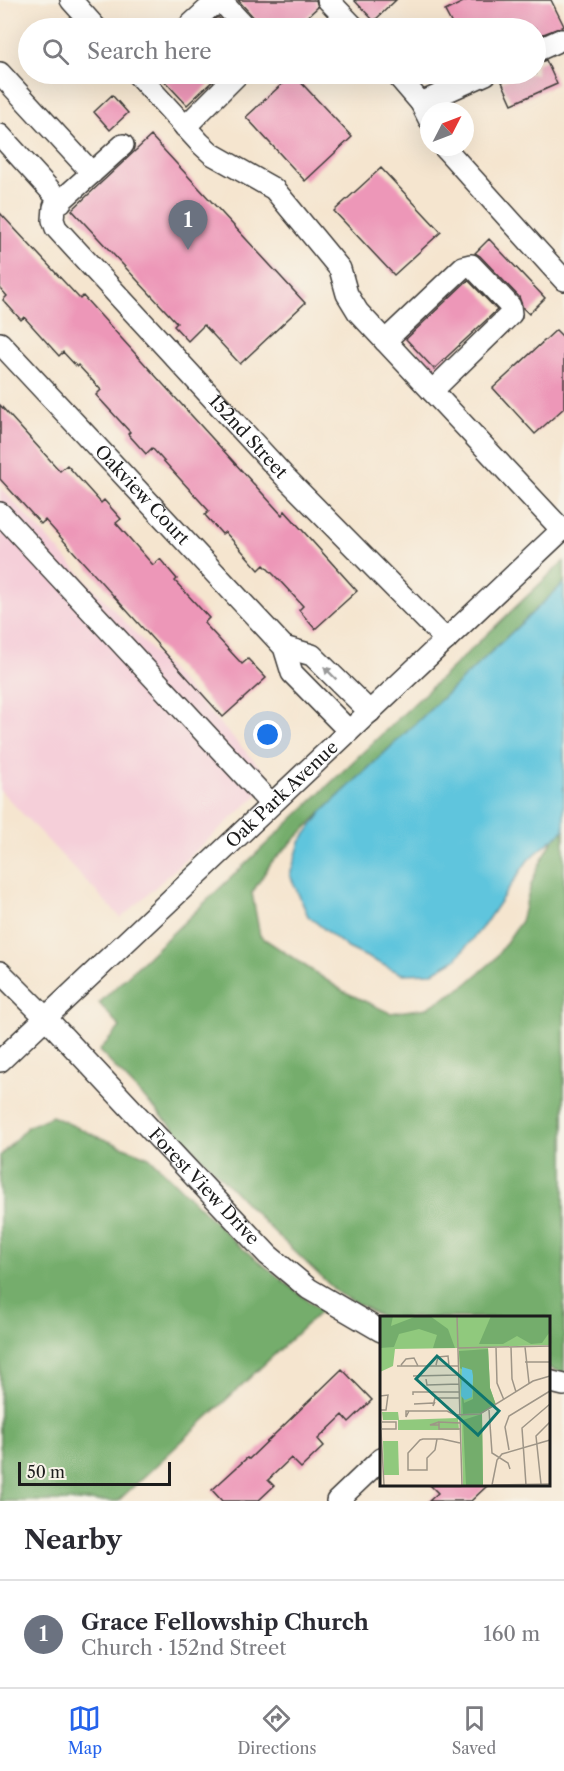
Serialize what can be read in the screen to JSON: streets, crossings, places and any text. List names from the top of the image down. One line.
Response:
{"streets":{"street":["152nd Street","Oakview Court","Oak Park Avenue","Forest View Drive"]},"crossings":[["152nd Street","Oak Park Avenue"],["Oakview Court","Oak Park Avenue"],["Oak Park Avenue","Forest View Drive"]],"scale_bar":"50 m","north":"top right","page":{"search":"Search here","pins":"1","scale":"50 m","heading":"Nearby","list":[{"mark":"1","name":"Grace Fellowship Church","note":"Church · 152nd Street","value":"160 m"}],"nav":["Map","Directions","Saved"]}}
